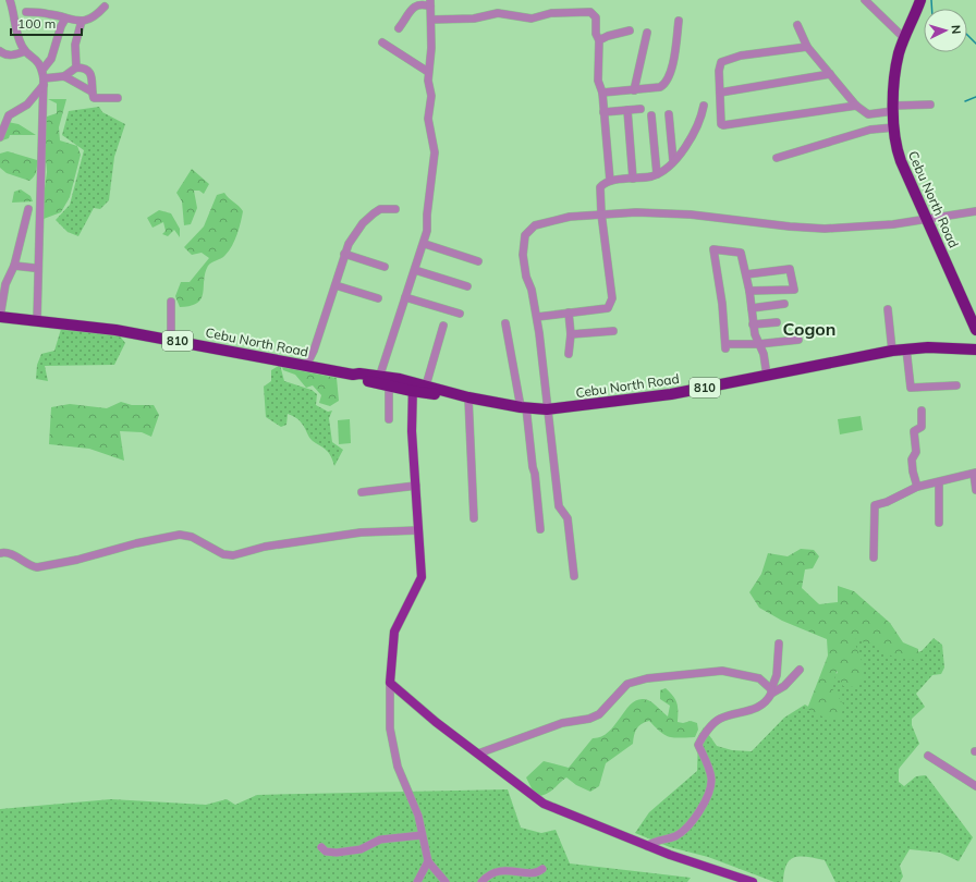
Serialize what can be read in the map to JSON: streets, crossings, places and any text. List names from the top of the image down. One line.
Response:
{"streets":{"highway":["Cebu North Road","810"]},"districts":["Cogon"],"scale_bar":"100 m","north":"right"}
